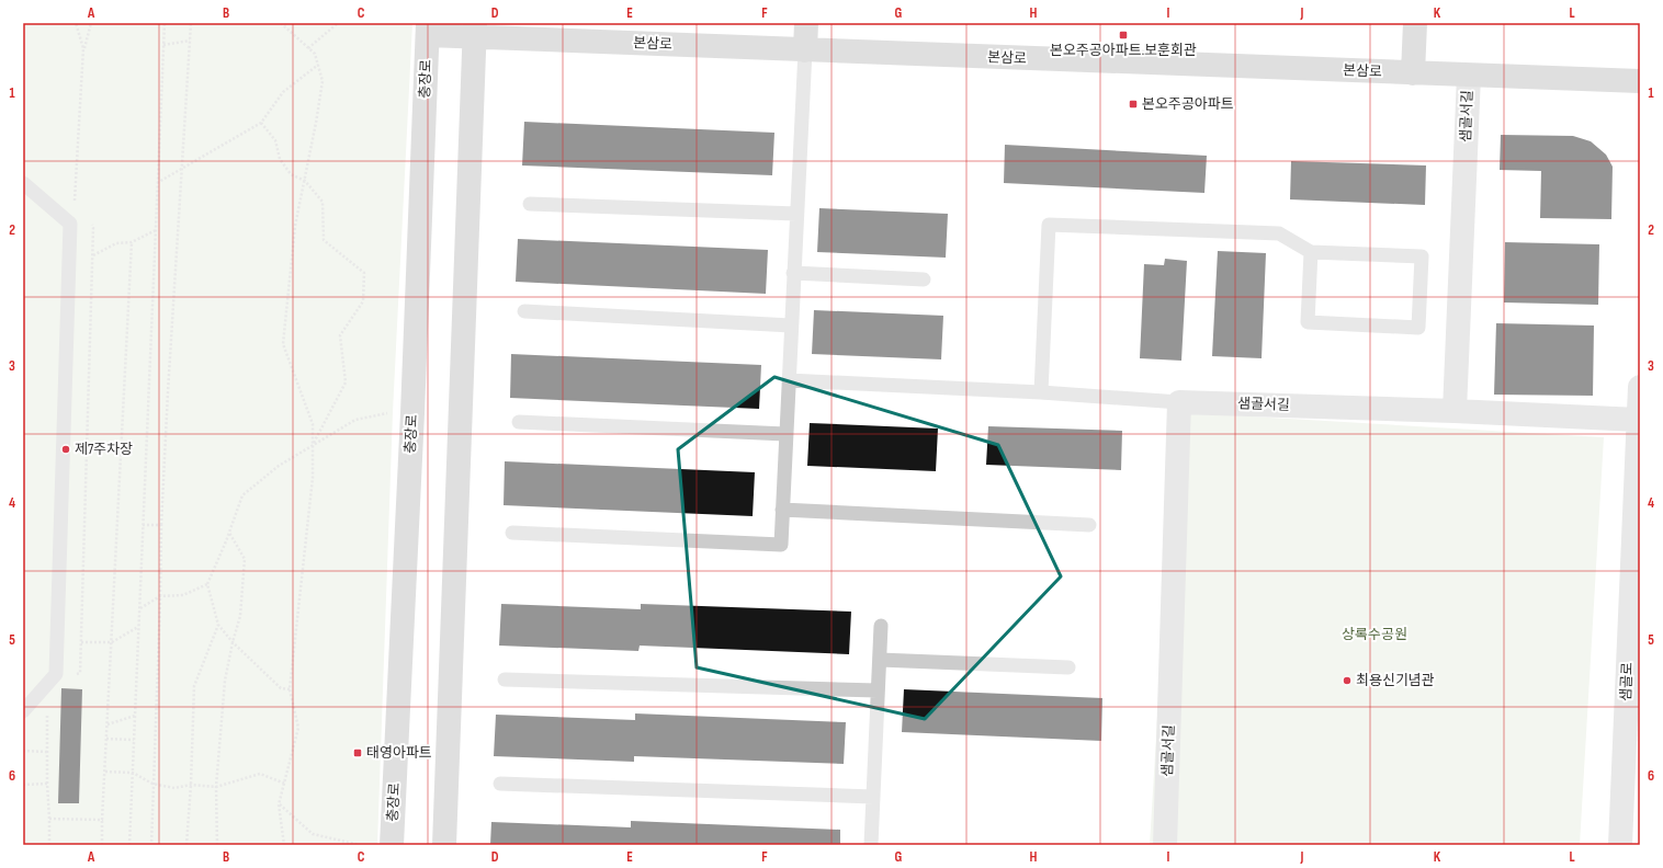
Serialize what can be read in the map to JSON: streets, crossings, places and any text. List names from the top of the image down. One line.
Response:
{"streets":{"street":["본삼로","충장로","샘골서길","샘골로"]},"crossings":[["본삼로","충장로"],["본삼로","샘골서길"]],"parks":["상록수공원"],"places":{"transit":["본오주공아파트.보훈회관","본오주공아파트","태영아파트"],"other":["제7주차장","최용신기념관"]},"grid":{"columns":["A","B","C","D","E","F","G","H","I","J","K","L"],"rows":["1","2","3","4","5","6"]}}
